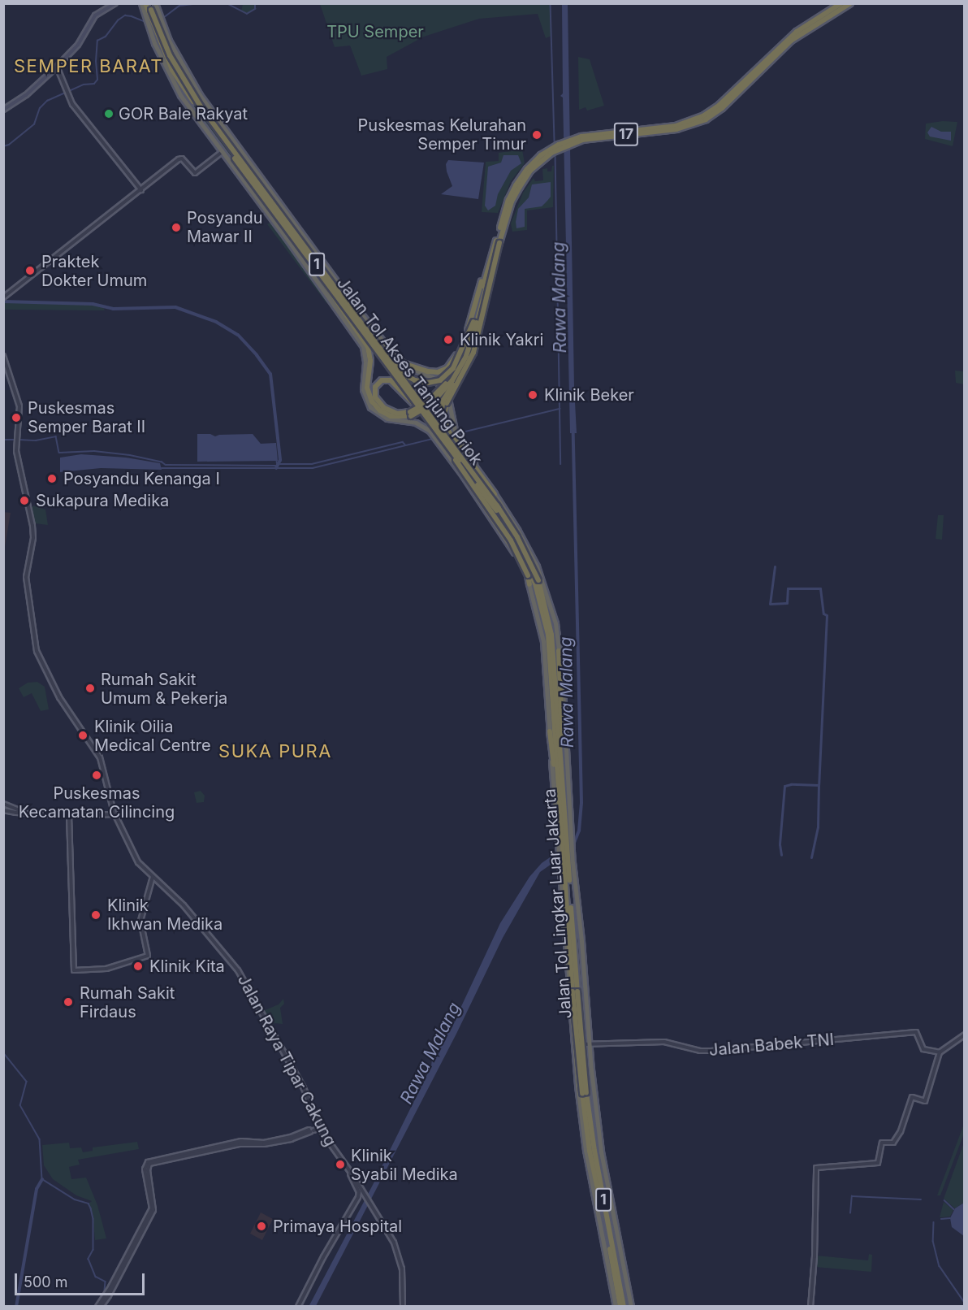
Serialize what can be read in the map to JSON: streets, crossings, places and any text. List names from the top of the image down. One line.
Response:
{"streets":{"highway":["17","1","Jalan Tol Akses Tanjung Priok","Jalan Tol Lingkar Luar Jakarta"],"street":["Jalan Babek TNI","Jalan Raya Tipar Cakung"]},"crossings":[["Jalan Tol Akses Tanjung Priok","Jalan Tol Lingkar Luar Jakarta"]],"districts":["SEMPER BARAT","SUKA PURA"],"water":["Rawa Malang"],"parks":["TPU Semper"],"places":["GOR Bale Rakyat","Puskesmas Kelurahan Semper Timur","Posyandu Mawar II","Praktek Dokter Umum","Klinik Yakri","Klinik Beker","Puskesmas Semper Barat II","Posyandu Kenanga I","Sukapura Medika","Rumah Sakit Umum & Pekerja","Klinik Oilia Medical Centre","Puskesmas Kecamatan Cilincing","Klinik Ikhwan Medika","Klinik Kita","Rumah Sakit Firdaus","Klinik Syabil Medika","Primaya Hospital"],"scale_bar":"500 m"}
